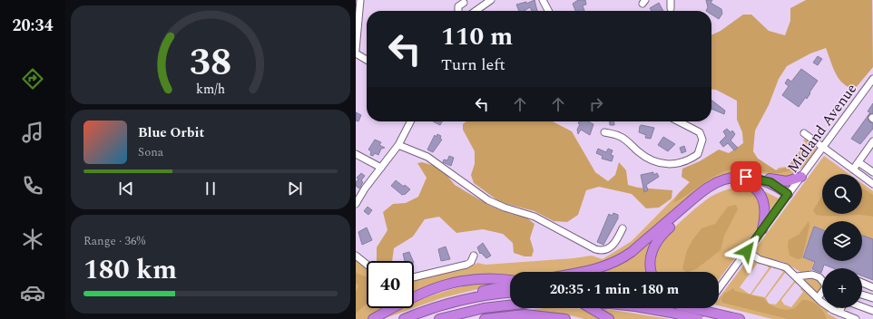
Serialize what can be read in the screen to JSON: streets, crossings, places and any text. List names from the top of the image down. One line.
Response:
{"streets":{"street":["Midland Avenue"]},"page":{"tabs":"20:34","turn":["110 m","Turn left"],"song":["Blue Orbit","Sona"],"map_buttons":"+","tile":["Range · 36%","180 km"],"limit":"40","trip":"20:35 · 1 min · 180 m","gauge":["38","km/h"]}}
